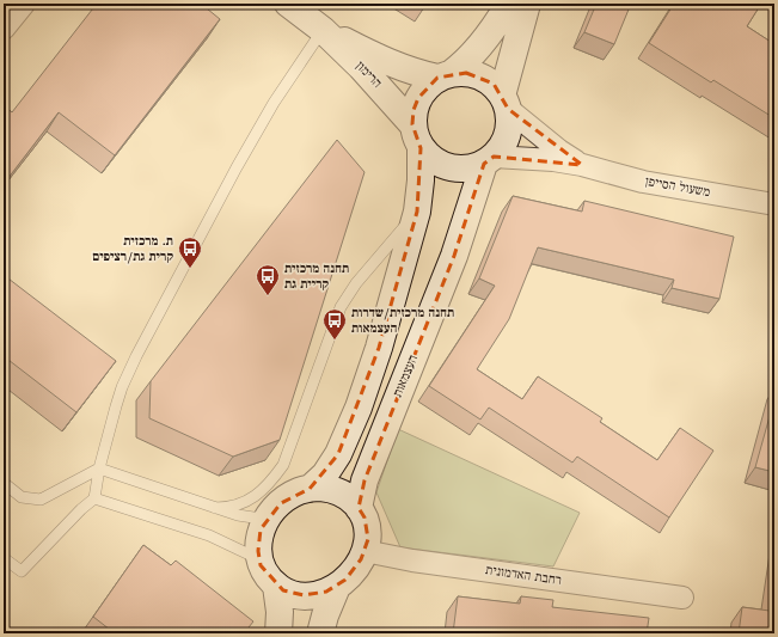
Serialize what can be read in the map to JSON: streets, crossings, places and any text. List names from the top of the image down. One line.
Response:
{"streets":{"street":["הרימון","משעול הסייפן","העצמאות","רחבת האדמונית"]},"crossings":[["הרימון","משעול הסייפן"],["הרימון","העצמאות"],["משעול הסייפן","העצמאות"],["העצמאות","רחבת האדמונית"]],"places":{"bus stop":["ת. מרכזית קרית גת/רציפים","תחנה מרכזית קריית גת","תחנה מרכזית/שדרות העצמאות"]}}
